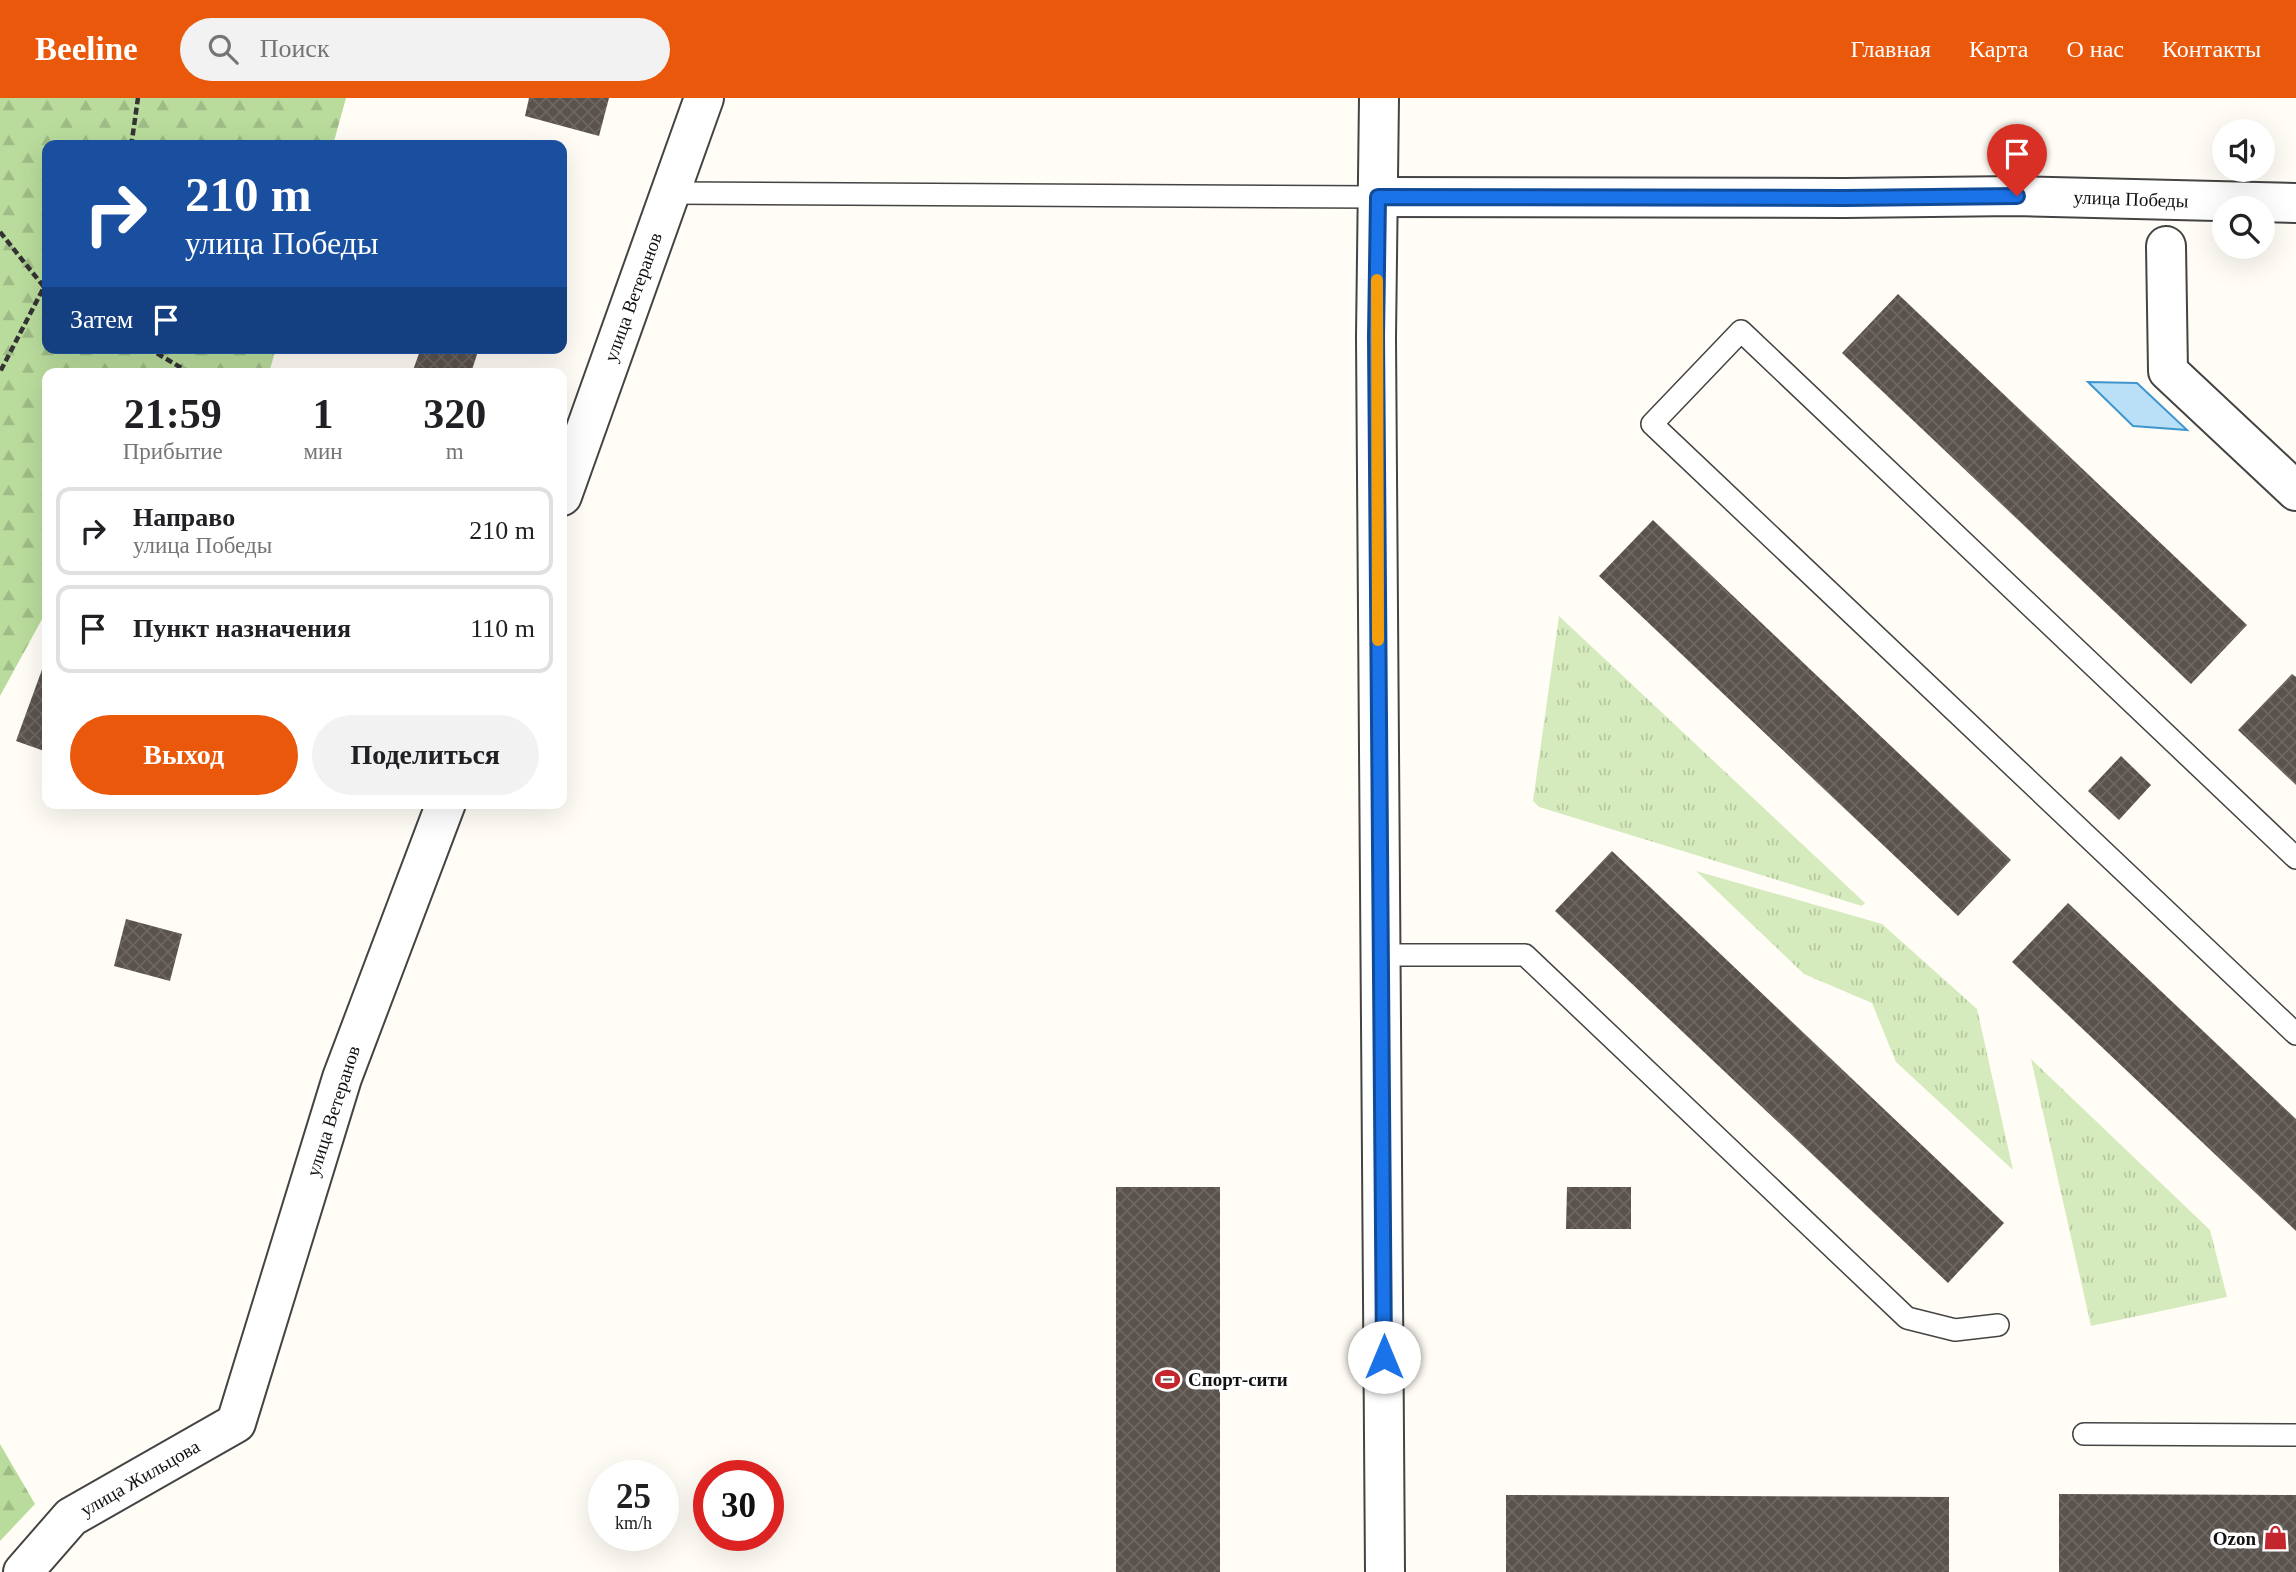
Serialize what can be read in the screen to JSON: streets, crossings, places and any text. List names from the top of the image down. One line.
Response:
{"streets":{"street":["улица Победы","улица Ветеранов","улица Жильцова"]},"crossings":[["улица Ветеранов","улица Жильцова"]],"places":{"sports":["Спорт-сити"],"shop":["Ozon"]},"page":{"header":"Beeline","search":"Поиск","nav":["Главная","Карта","О нас","Контакты"],"turn":["210 m","улица Победы"],"then":"Затем","eta":["21:59","Прибытие","1","мин","320","m"],"list":[{"name":"Направо","note":"улица Победы","value":"210 m"},{"name":"Пункт назначения","value":"110 m"}],"buttons":["Выход","Поделиться"],"speed":"25 km/h","limit":"30"}}
